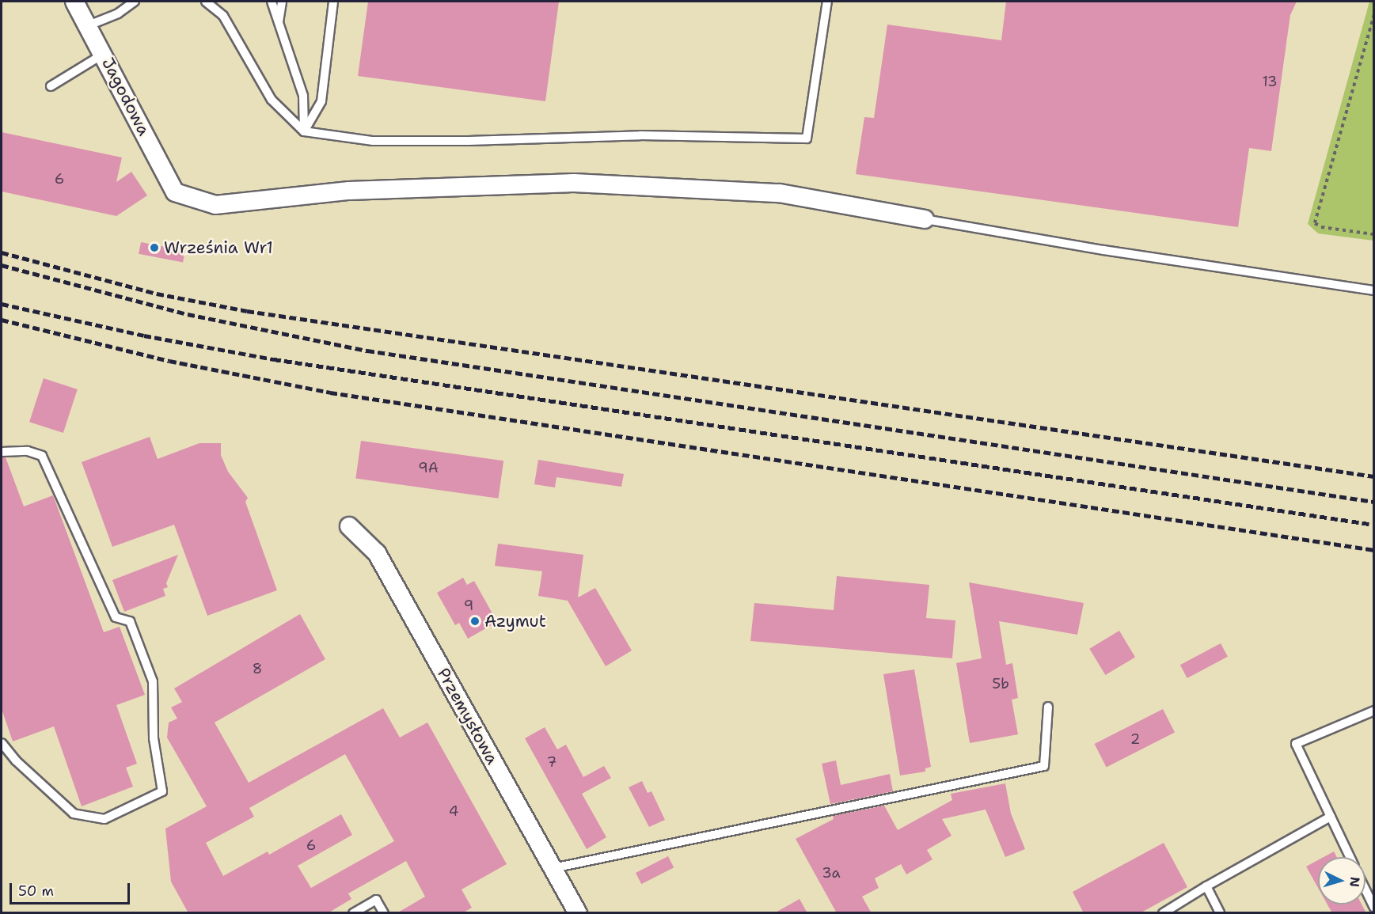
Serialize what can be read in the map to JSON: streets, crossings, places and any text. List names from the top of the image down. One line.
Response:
{"streets":{"street":["Jagodowa","Przemysłowa"]},"places":["Września Wr1","Azymut"],"house_numbers":["13","6","9A","9","8","5b","2","7","4","6","3a"],"scale_bar":"50 m","north":"right"}
